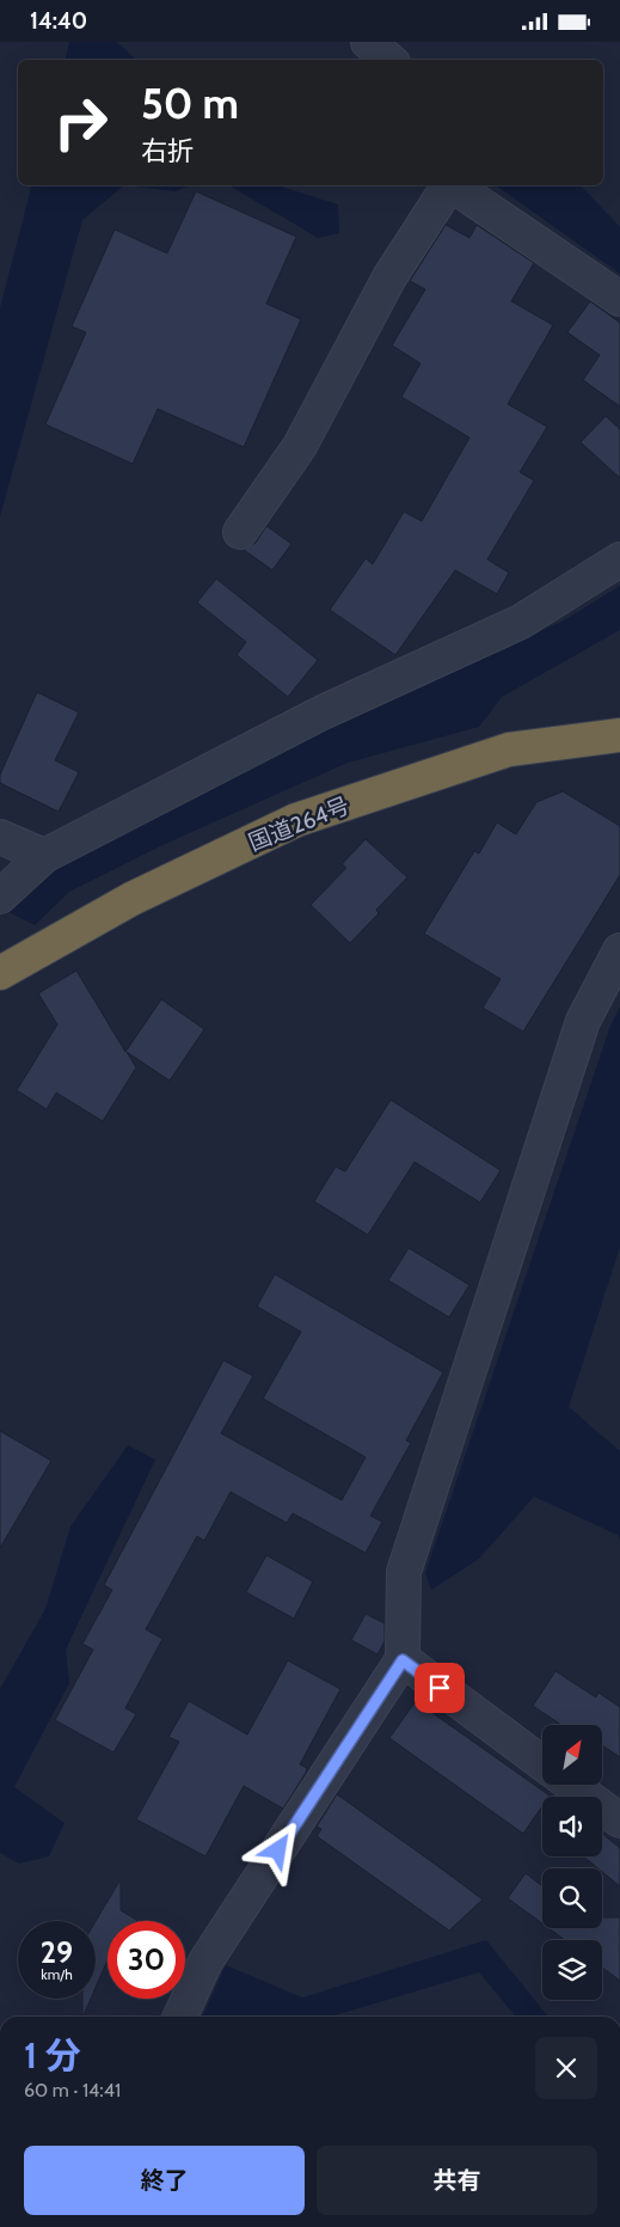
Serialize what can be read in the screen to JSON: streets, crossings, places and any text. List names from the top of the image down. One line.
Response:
{"streets":{"highway":["国道264号"]},"north":"top right","page":{"status":"14:40","turn":["50 m","右折"],"speed":"29 km/h","limit":"30","heading":["1 分","60 m · 14:41"],"buttons":["終了","共有"]}}
